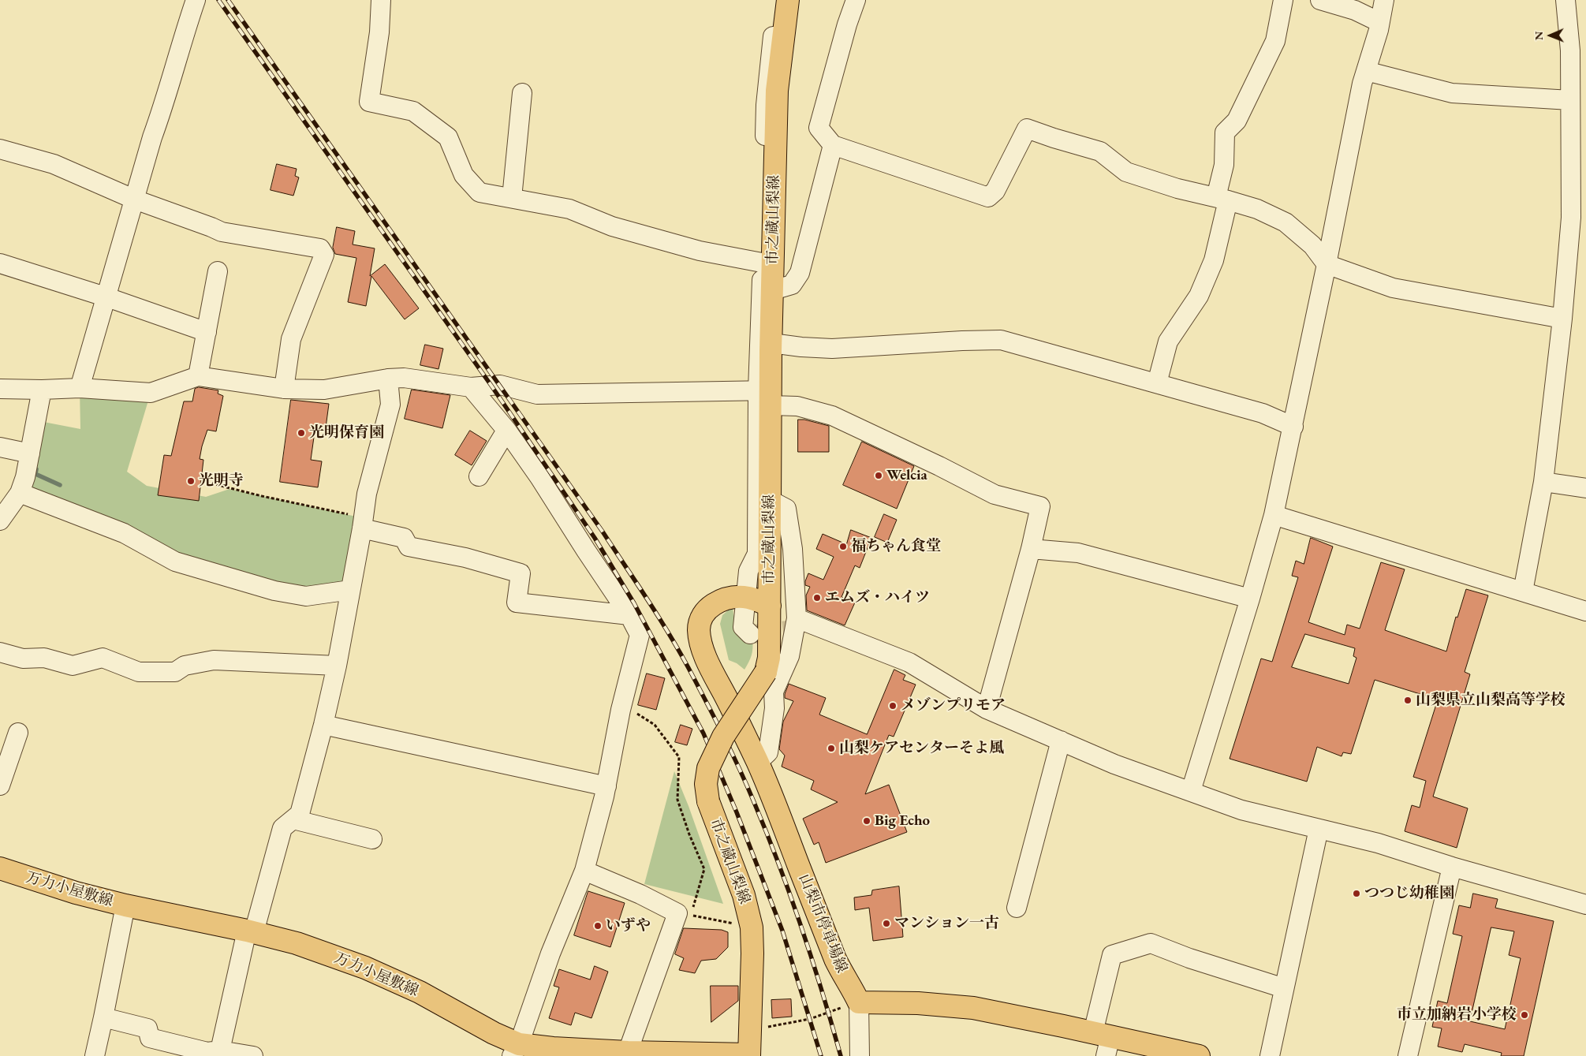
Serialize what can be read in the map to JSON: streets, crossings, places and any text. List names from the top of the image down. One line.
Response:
{"streets":{"main road":["市之蔵山梨線","万力小屋敷線","山梨市停車場線"]},"crossings":[["市之蔵山梨線","万力小屋敷線"],["市之蔵山梨線","山梨市停車場線"]],"places":["光明保育園","Welcia","光明寺","福ちゃん食堂","エムズ・ハイツ","山梨県立山梨高等学校","メゾンプリモア","山梨ケアセンターそよ風","Big Echo","つつじ幼稚園","マンション一古","いずや","市立加納岩小学校"],"north":"left"}
